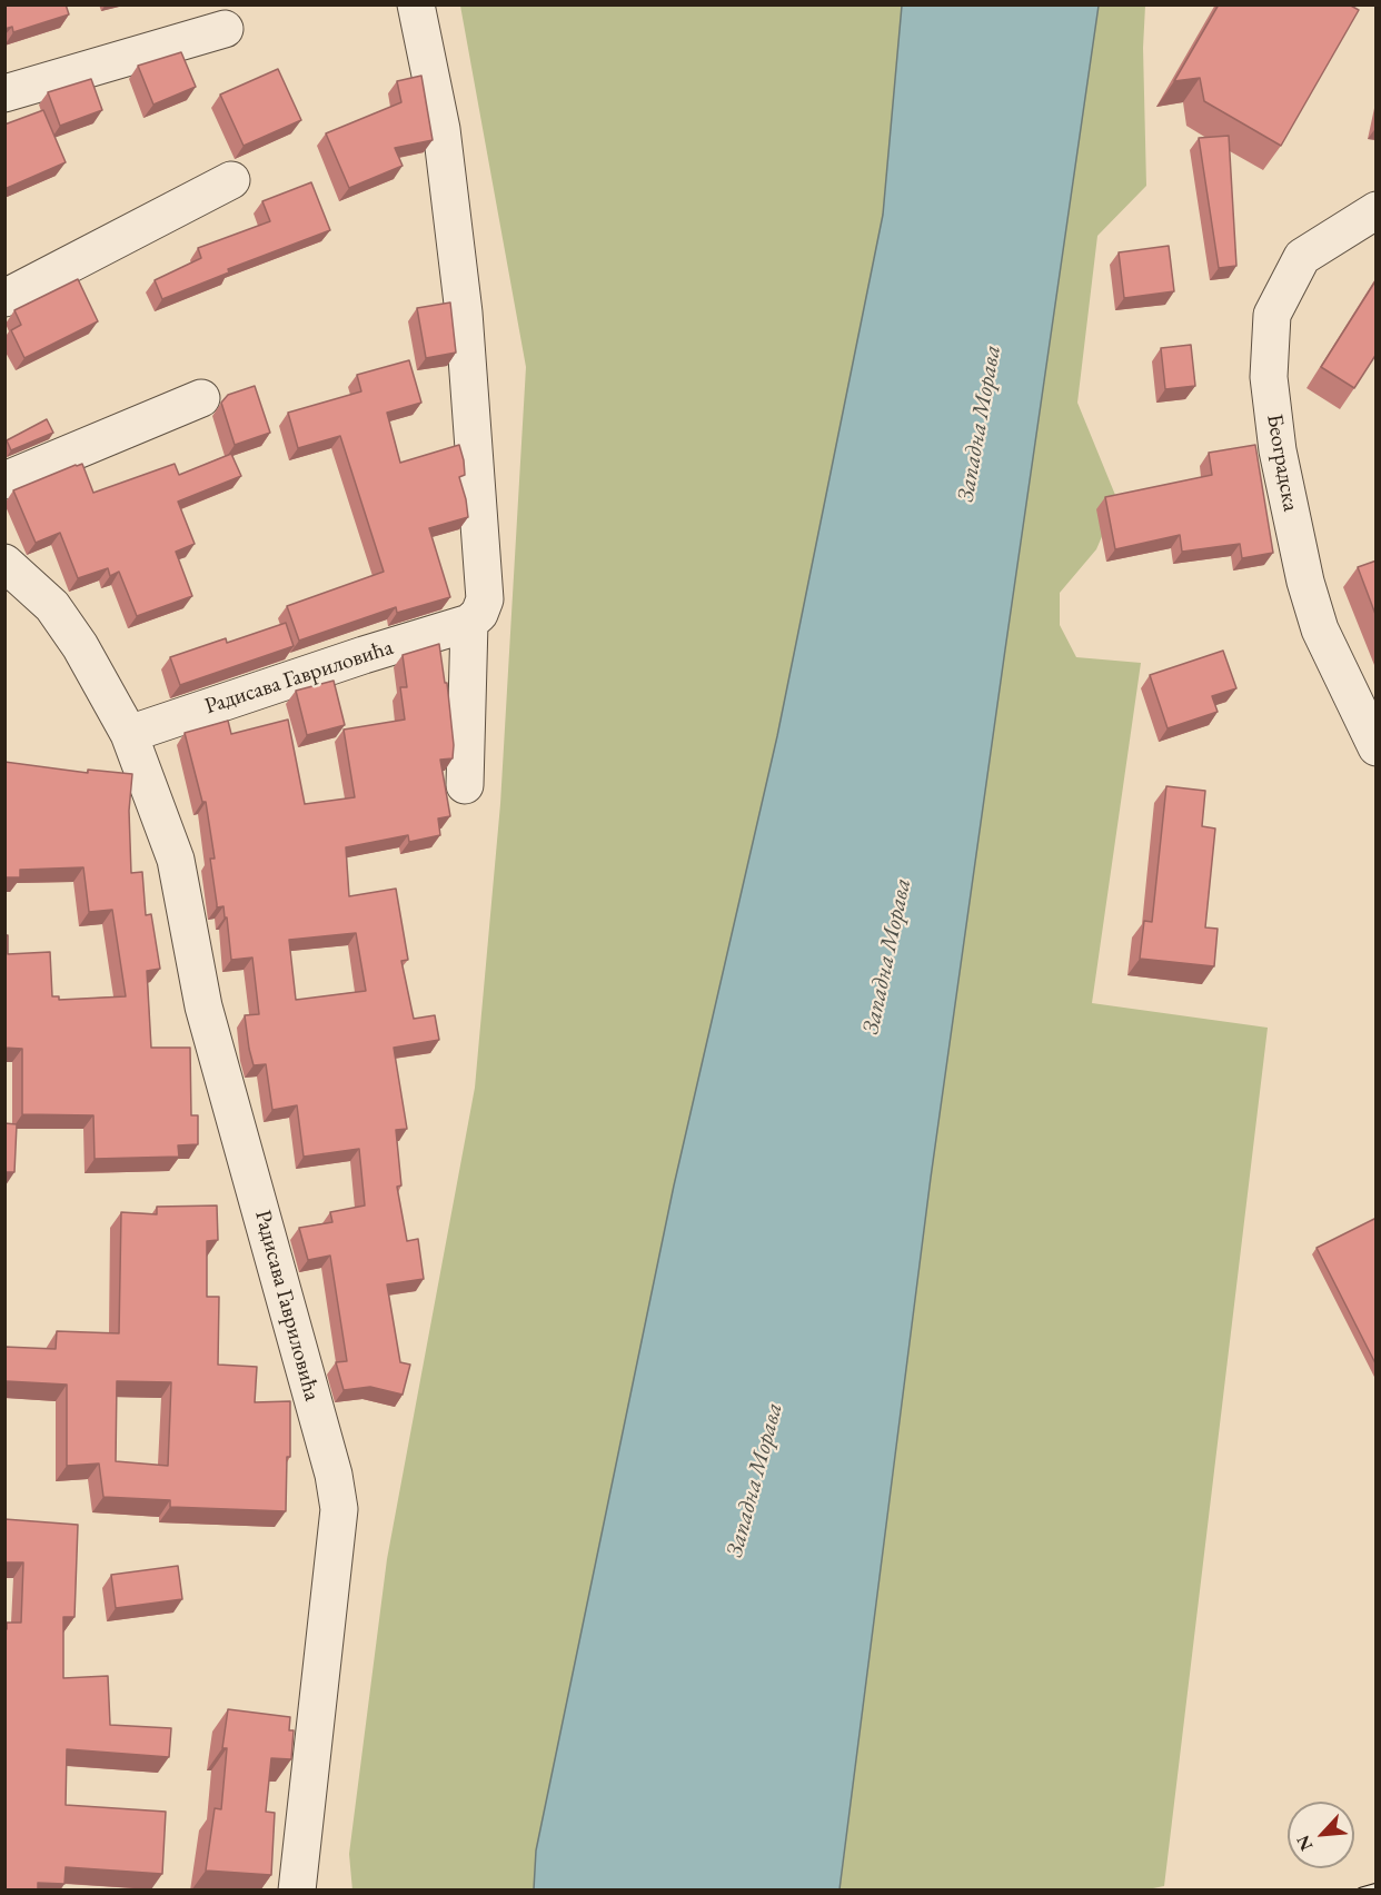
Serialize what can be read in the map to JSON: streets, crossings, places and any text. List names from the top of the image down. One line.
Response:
{"streets":{"street":["Београдска","Радисава Гавриловића"]},"water":["Западна Морава"],"north":"bottom left"}
